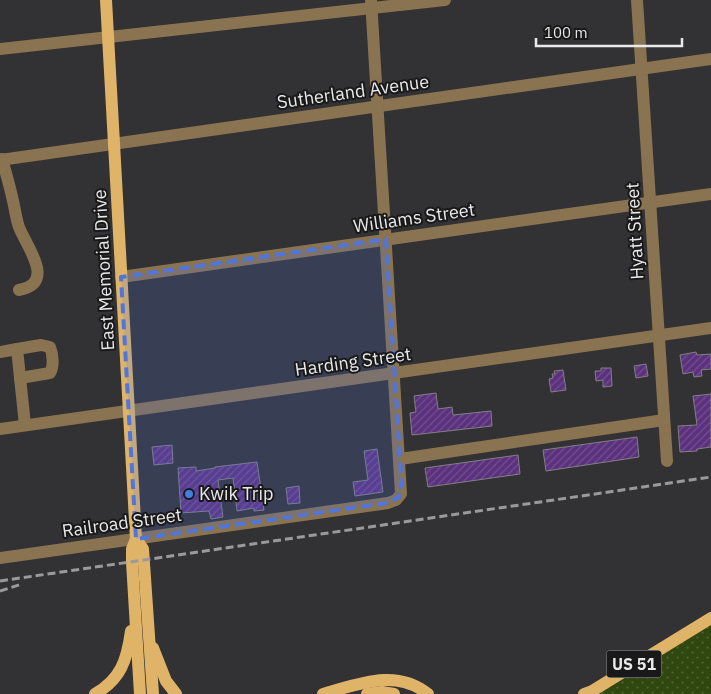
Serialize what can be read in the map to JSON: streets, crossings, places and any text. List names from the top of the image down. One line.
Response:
{"streets":{"main road":["East Memorial Drive","US 51"],"street":["Sutherland Avenue","Williams Street","Hyatt Street","Harding Street","Railroad Street"]},"crossings":[["Sutherland Avenue","Hyatt Street"],["Sutherland Avenue","East Memorial Drive"],["Williams Street","Hyatt Street"],["Williams Street","East Memorial Drive"],["Hyatt Street","Harding Street"],["East Memorial Drive","Harding Street"],["East Memorial Drive","Railroad Street"]],"places":["Kwik Trip"],"scale_bar":"100 m"}
